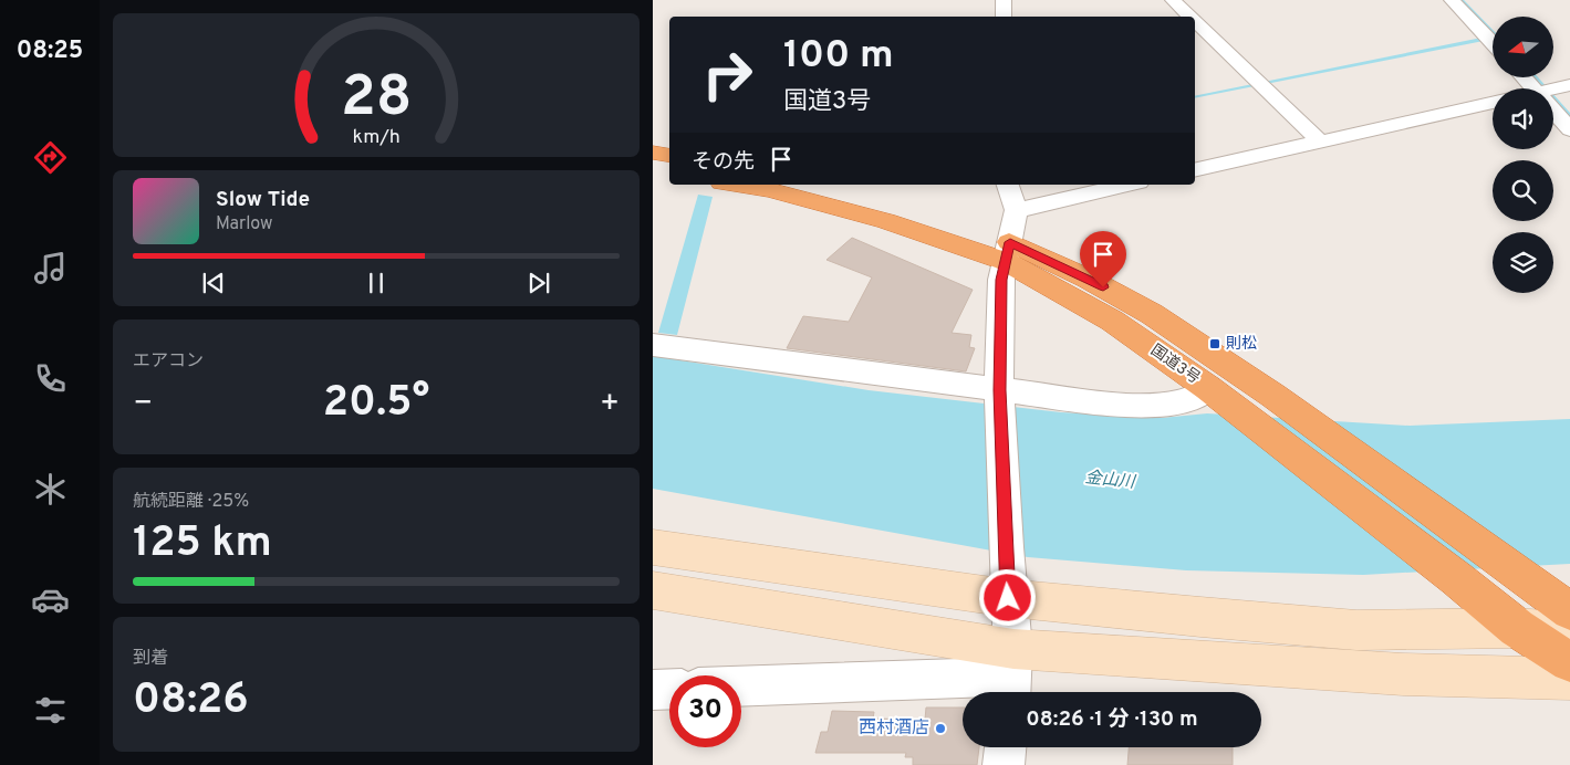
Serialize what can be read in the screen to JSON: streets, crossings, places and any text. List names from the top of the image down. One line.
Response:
{"streets":{"highway":["国道3号"]},"water":["金山川"],"places":{"transit":["則松"],"other":["西村酒店"]},"north":"left","page":{"tabs":"08:25","turn":["100 m","国道3号"],"then":"その先","song":["Slow Tide","Marlow"],"tile":["エアコン",["航続距離 · 25%","125 km"],["到着","08:26"]],"heat":["−","20.5°","+"],"limit":"30","trip":"08:26 · 1 分 · 130 m","gauge":["28","km/h"]}}
